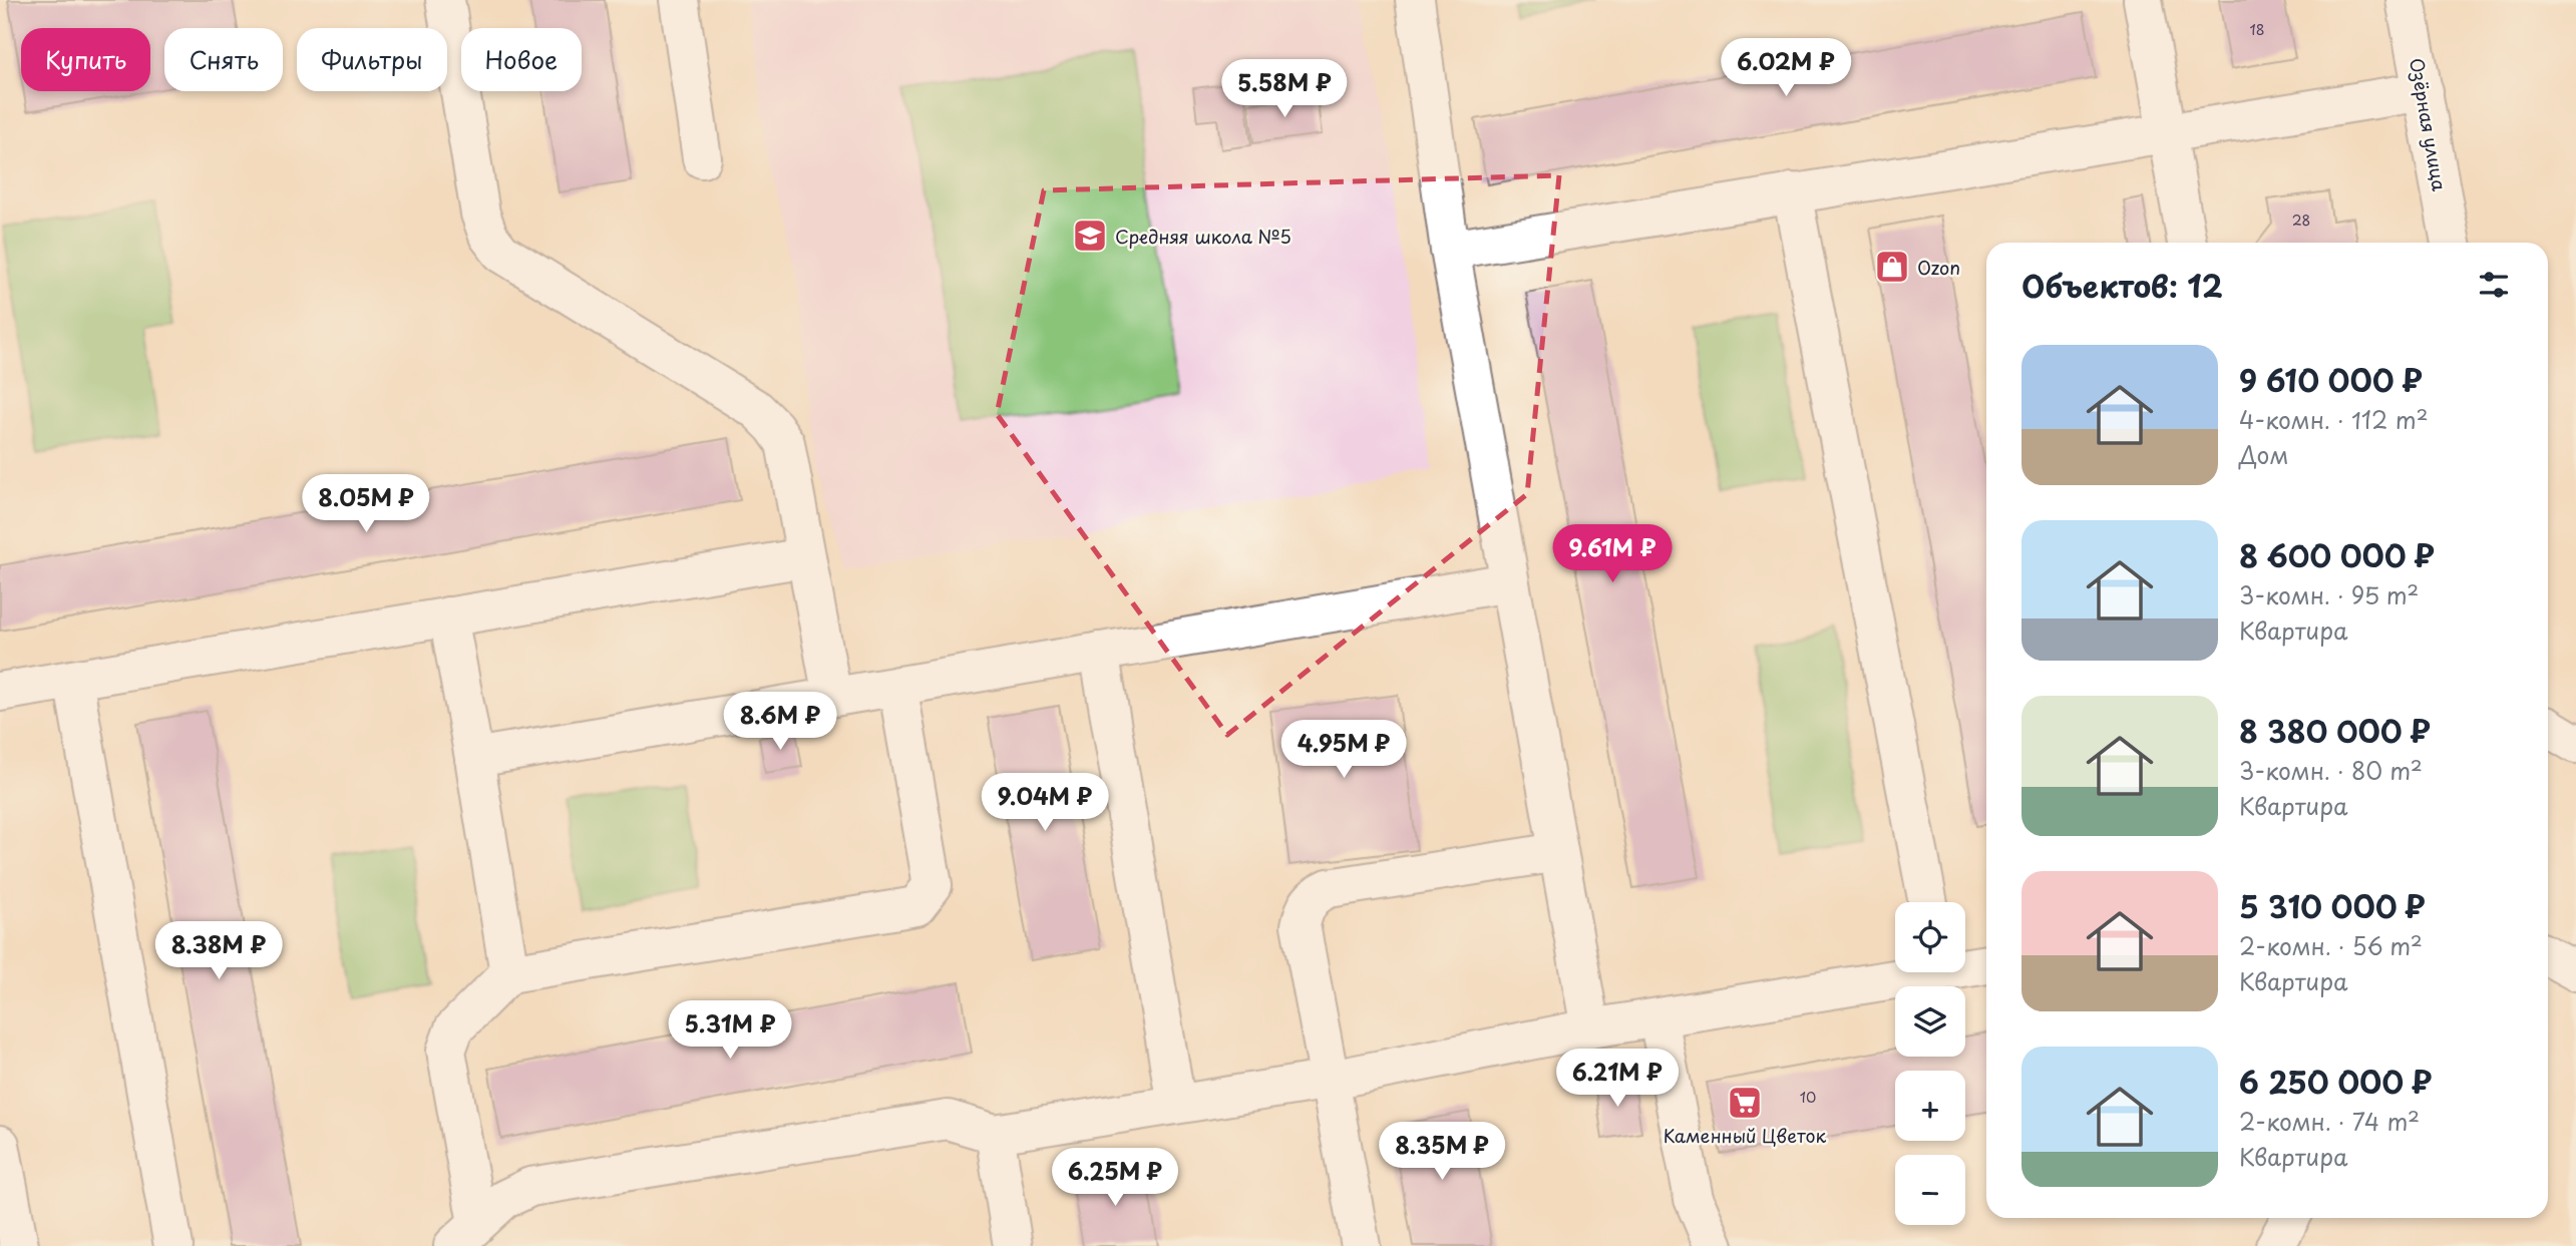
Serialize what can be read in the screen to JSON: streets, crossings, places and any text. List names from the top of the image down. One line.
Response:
{"streets":{"street":["Озёрная улица"]},"places":{"school or university":["Средняя школа №5"],"shop":["Ozon"],"supermarket":["Каменный Цветок"]},"house_numbers":["18","28","10"],"page":{"chip":["Купить","Снять","Фильтры","Новое"],"price":["6.02M ₽","5.58M ₽","8.05M ₽","9.61M ₽","8.6M ₽","4.95M ₽","9.04M ₽","8.38M ₽","5.31M ₽","6.21M ₽","8.35M ₽","6.25M ₽"],"heading":"Объектов: 12","list":[{"name":"9 610 000 ₽","note":"4-комн. · 112 m² · Дом"},{"name":"8 600 000 ₽","note":"3-комн. · 95 m² · Квартира"},{"name":"8 380 000 ₽","note":"3-комн. · 80 m² · Квартира"},{"name":"5 310 000 ₽","note":"2-комн. · 56 m² · Квартира"},{"name":"6 250 000 ₽","note":"2-комн. · 74 m² · Квартира"}],"map_buttons":["+","−"]}}
